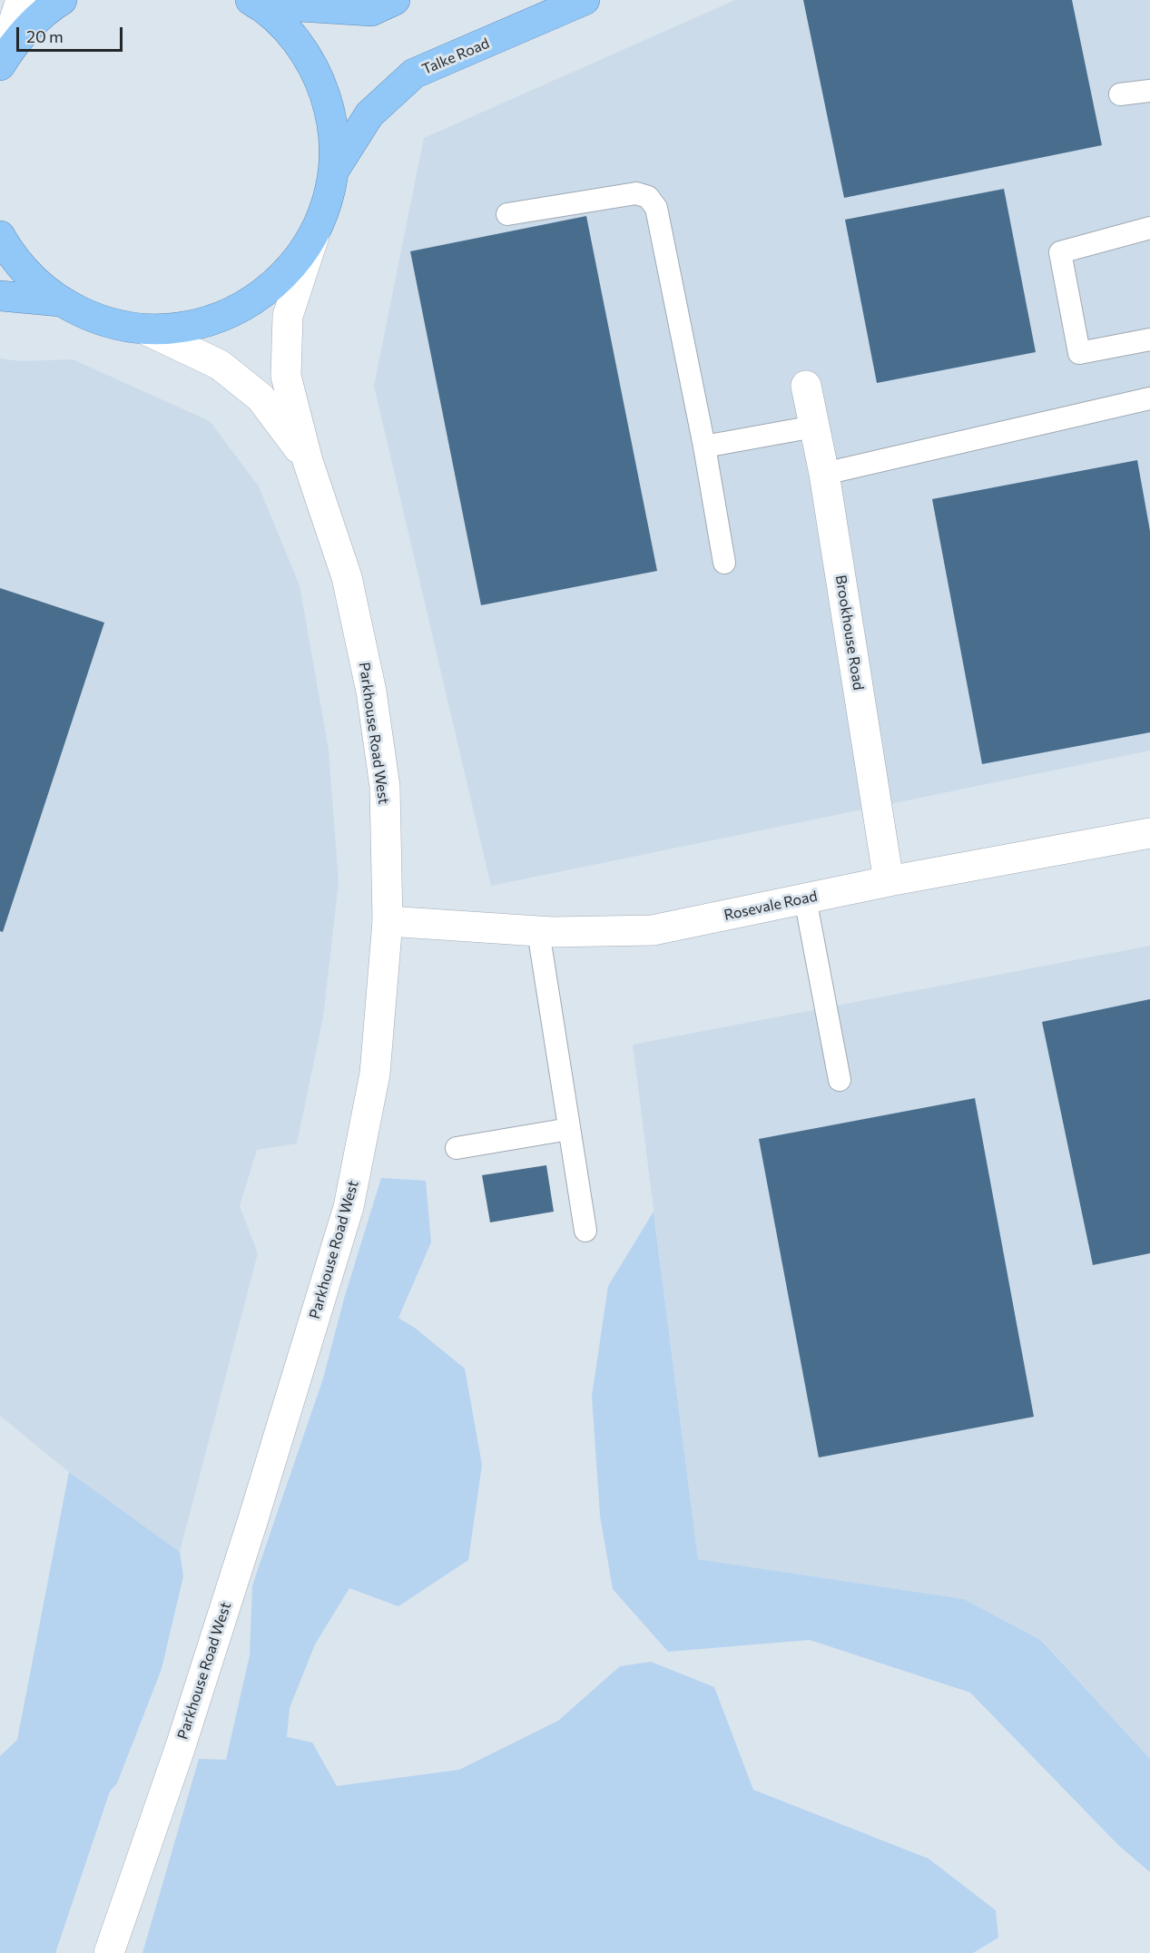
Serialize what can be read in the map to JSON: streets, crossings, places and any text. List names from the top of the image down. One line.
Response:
{"streets":{"highway":["Talke Road"],"street":["Brookhouse Road","Parkhouse Road West","Rosevale Road"]},"crossings":[["Brookhouse Road","Rosevale Road"],["Parkhouse Road West","Rosevale Road"]],"scale_bar":"20 m"}
